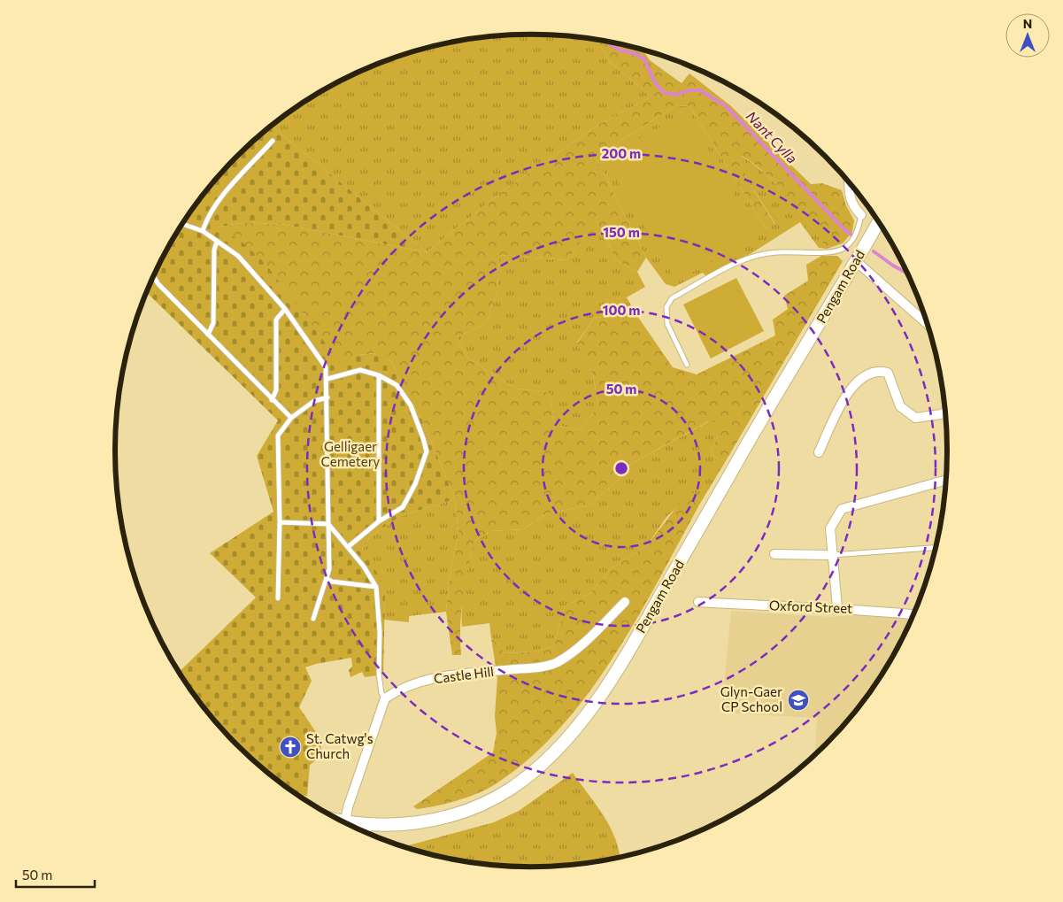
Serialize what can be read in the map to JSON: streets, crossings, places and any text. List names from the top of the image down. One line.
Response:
{"streets":{"main road":["Pengam Road"],"street":["Oxford Street","Castle Hill"]},"water":["Nant Cylla"],"parks":["Gelligaer Cemetery"],"places":{"school or university":["Glyn-Gaer CP School"],"church":["St. Catwg's Church"]},"scale_bar":"50 m","north":"top","rings":["200 m","150 m","100 m","50 m"]}
